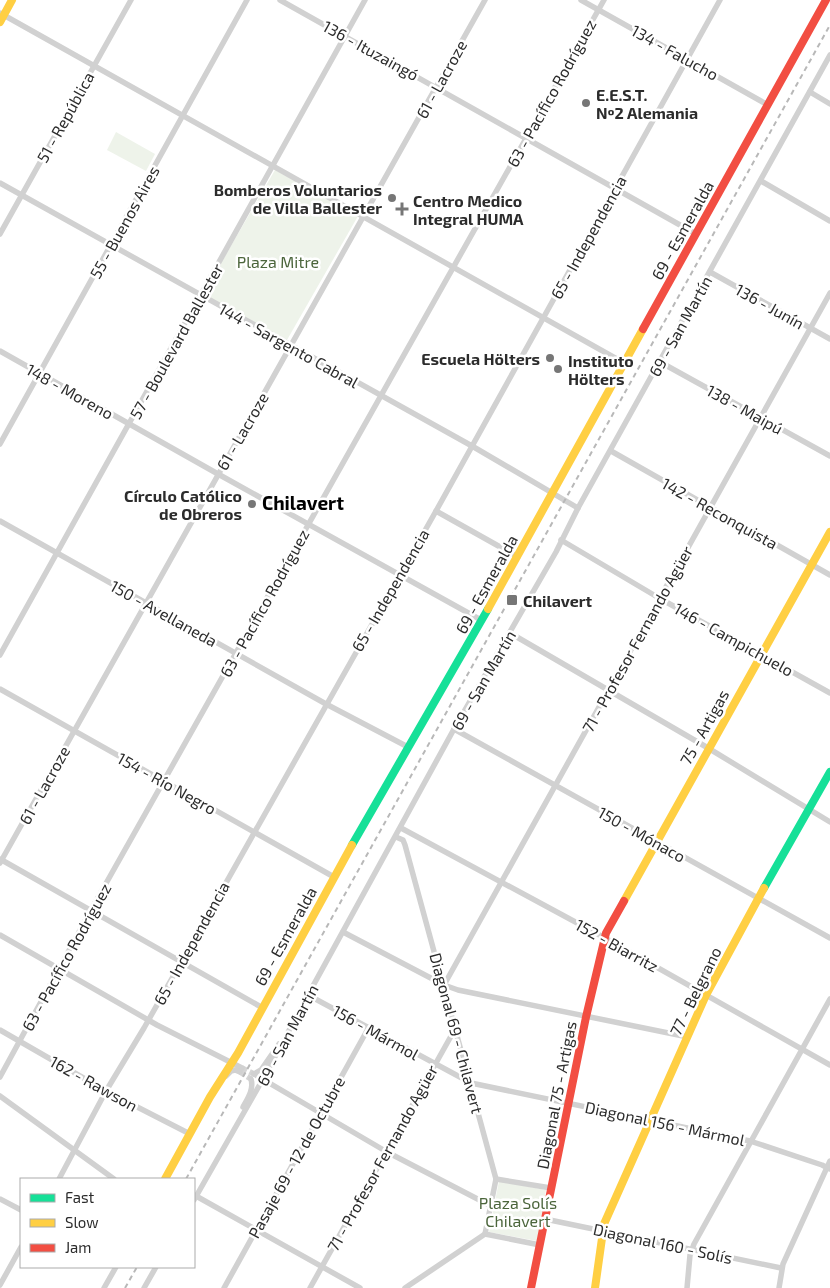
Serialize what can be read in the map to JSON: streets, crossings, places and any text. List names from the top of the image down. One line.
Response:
{"streets":{"street":["136 - Ituzaingó","134 - Falucho","61 - Lacroze","63 - Pacífico Rodríguez","51 - República","55 - Buenos Aires","69 - Esmeralda","65 - Independencia","136 - Junín","69 - San Martín","57 - Boulevard Ballester","144 - Sargento Cabral","148 - Moreno","138 - Maipú","142 - Reconquista","150 - Avellaneda","71 - Profesor Fernando Agüer","146 - Campichuelo","75 - Artigas","154 - Río Negro","150 - Mónaco","152 - Biarritz","77 - Belgrano","156 - Mármol","Diagonal 69 - Chilavert","162 - Rawson","Diagonal 75 - Artigas","Diagonal 156 - Mármol","Pasaje 69 - 12 de Octubre","Diagonal 160 - Solís"]},"crossings":[["136 - Ituzaingó","61 - Lacroze"],["136 - Ituzaingó","63 - Pacífico Rodríguez"],["136 - Ituzaingó","69 - Esmeralda"],["136 - Ituzaingó","65 - Independencia"],["136 - Ituzaingó","57 - Boulevard Ballester"],["134 - Falucho","63 - Pacífico Rodríguez"],["134 - Falucho","69 - Esmeralda"],["134 - Falucho","65 - Independencia"],["61 - Lacroze","144 - Sargento Cabral"],["61 - Lacroze","148 - Moreno"],["61 - Lacroze","150 - Avellaneda"],["61 - Lacroze","154 - Río Negro"],["63 - Pacífico Rodríguez","144 - Sargento Cabral"],["63 - Pacífico Rodríguez","148 - Moreno"],["63 - Pacífico Rodríguez","150 - Avellaneda"],["63 - Pacífico Rodríguez","154 - Río Negro"],["63 - Pacífico Rodríguez","162 - Rawson"],["51 - República","144 - Sargento Cabral"],["55 - Buenos Aires","144 - Sargento Cabral"],["55 - Buenos Aires","148 - Moreno"],["69 - Esmeralda","144 - Sargento Cabral"],["69 - Esmeralda","148 - Moreno"],["69 - Esmeralda","150 - Avellaneda"],["69 - Esmeralda","154 - Río Negro"],["69 - Esmeralda","162 - Rawson"],["65 - Independencia","144 - Sargento Cabral"],["65 - Independencia","148 - Moreno"],["65 - Independencia","150 - Avellaneda"],["65 - Independencia","154 - Río Negro"],["65 - Independencia","162 - Rawson"],["136 - Junín","69 - San Martín"],["136 - Junín","71 - Profesor Fernando Agüer"],["69 - San Martín","144 - Sargento Cabral"],["69 - San Martín","138 - Maipú"],["69 - San Martín","142 - Reconquista"],["69 - San Martín","146 - Campichuelo"],["69 - San Martín","150 - Mónaco"],["69 - San Martín","152 - Biarritz"],["69 - San Martín","156 - Mármol"],["69 - San Martín","Diagonal 69 - Chilavert"],["57 - Boulevard Ballester","144 - Sargento Cabral"],["57 - Boulevard Ballester","148 - Moreno"],["57 - Boulevard Ballester","150 - Avellaneda"],["138 - Maipú","71 - Profesor Fernando Agüer"],["142 - Reconquista","71 - Profesor Fernando Agüer"],["142 - Reconquista","75 - Artigas"],["71 - Profesor Fernando Agüer","146 - Campichuelo"],["71 - Profesor Fernando Agüer","150 - Mónaco"],["71 - Profesor Fernando Agüer","152 - Biarritz"],["71 - Profesor Fernando Agüer","156 - Mármol"],["71 - Profesor Fernando Agüer","Diagonal 69 - Chilavert"],["146 - Campichuelo","75 - Artigas"],["75 - Artigas","150 - Mónaco"],["75 - Artigas","152 - Biarritz"],["75 - Artigas","Diagonal 75 - Artigas"],["150 - Mónaco","77 - Belgrano"],["152 - Biarritz","77 - Belgrano"],["152 - Biarritz","Diagonal 75 - Artigas"],["77 - Belgrano","Diagonal 156 - Mármol"],["77 - Belgrano","Diagonal 160 - Solís"],["156 - Mármol","Diagonal 69 - Chilavert"],["156 - Mármol","Diagonal 156 - Mármol"],["156 - Mármol","Pasaje 69 - 12 de Octubre"],["Diagonal 69 - Chilavert","Diagonal 156 - Mármol"],["Diagonal 75 - Artigas","Diagonal 156 - Mármol"],["Diagonal 75 - Artigas","Diagonal 160 - Solís"]],"districts":["Chilavert"],"parks":["Plaza Mitre","Plaza Solís Chilavert"],"places":{"other":["E.E.S.T. Nº2 Alemania","Bomberos Voluntarios de Villa Ballester","Escuela Hölters","Instituto Hölters","Círculo Católico de Obreros"],"health":["Centro Medico Integral HUMA"],"transit":["Chilavert"]},"legend":["Fast","Slow","Jam"]}
